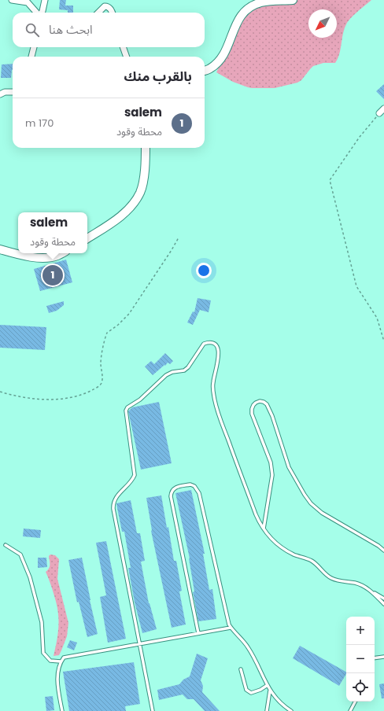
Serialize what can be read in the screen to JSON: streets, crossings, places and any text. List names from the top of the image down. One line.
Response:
{"north":"bottom left","page":{"search":"ابحث هنا","heading":"بالقرب منك","list":[{"mark":"1","name":"salem","note":"محطة وقود","value":"170 m"}],"popup":["salem","محطة وقود"],"pins":"1","map_buttons":["+","−"]}}
